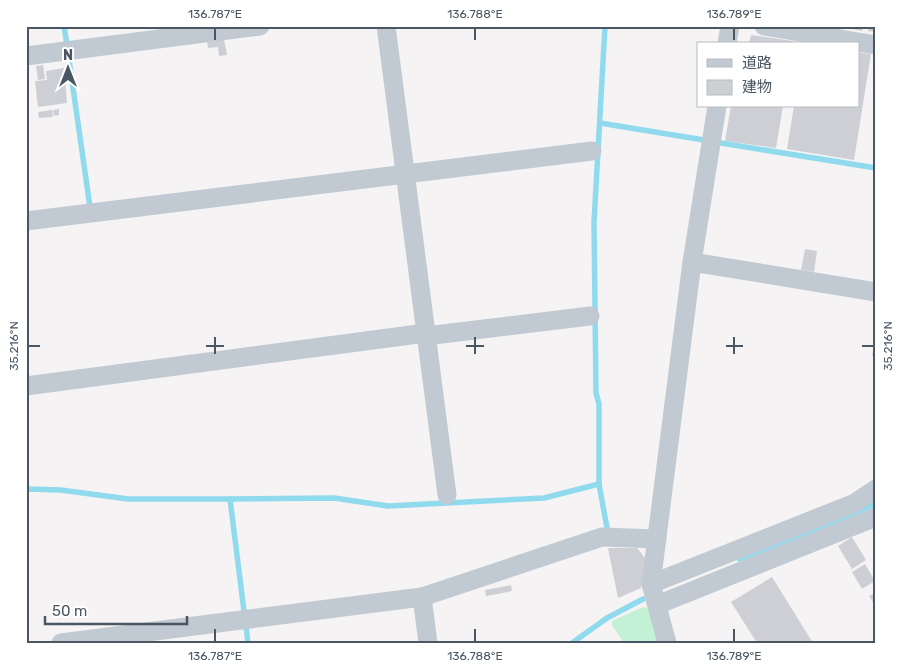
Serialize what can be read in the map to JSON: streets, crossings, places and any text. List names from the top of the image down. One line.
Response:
{"legend":["道路","建物"],"scale_bar":"50 m","north":"top","coordinates":["136.787°E","136.788°E","136.789°E","35.216°N"]}
